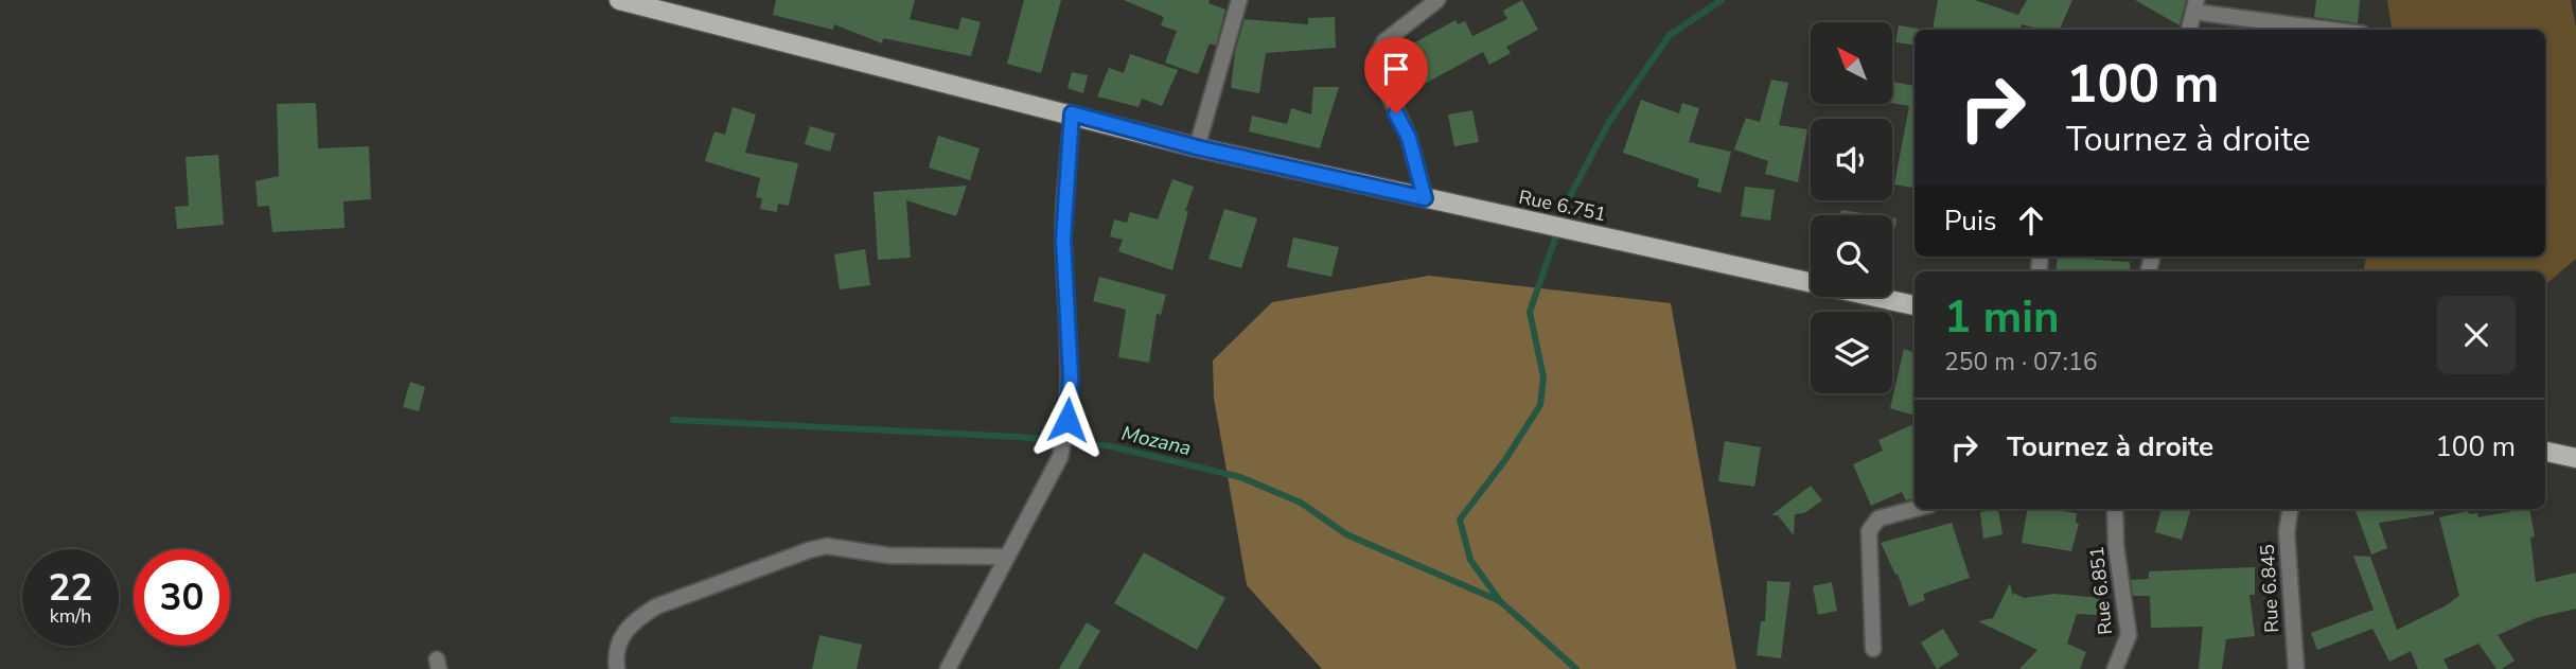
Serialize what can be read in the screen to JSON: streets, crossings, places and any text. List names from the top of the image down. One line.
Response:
{"streets":{"main road":["Rue 6.751"],"street":["Rue 6.845","Rue 6.851"]},"water":["Mozana"],"north":"top left","page":{"turn":["100 m","Tournez à droite"],"then":"Puis","heading":["1 min","250 m · 07:16"],"list":[{"name":"Tournez à droite","value":"100 m"}],"speed":"22 km/h","limit":"30"}}
